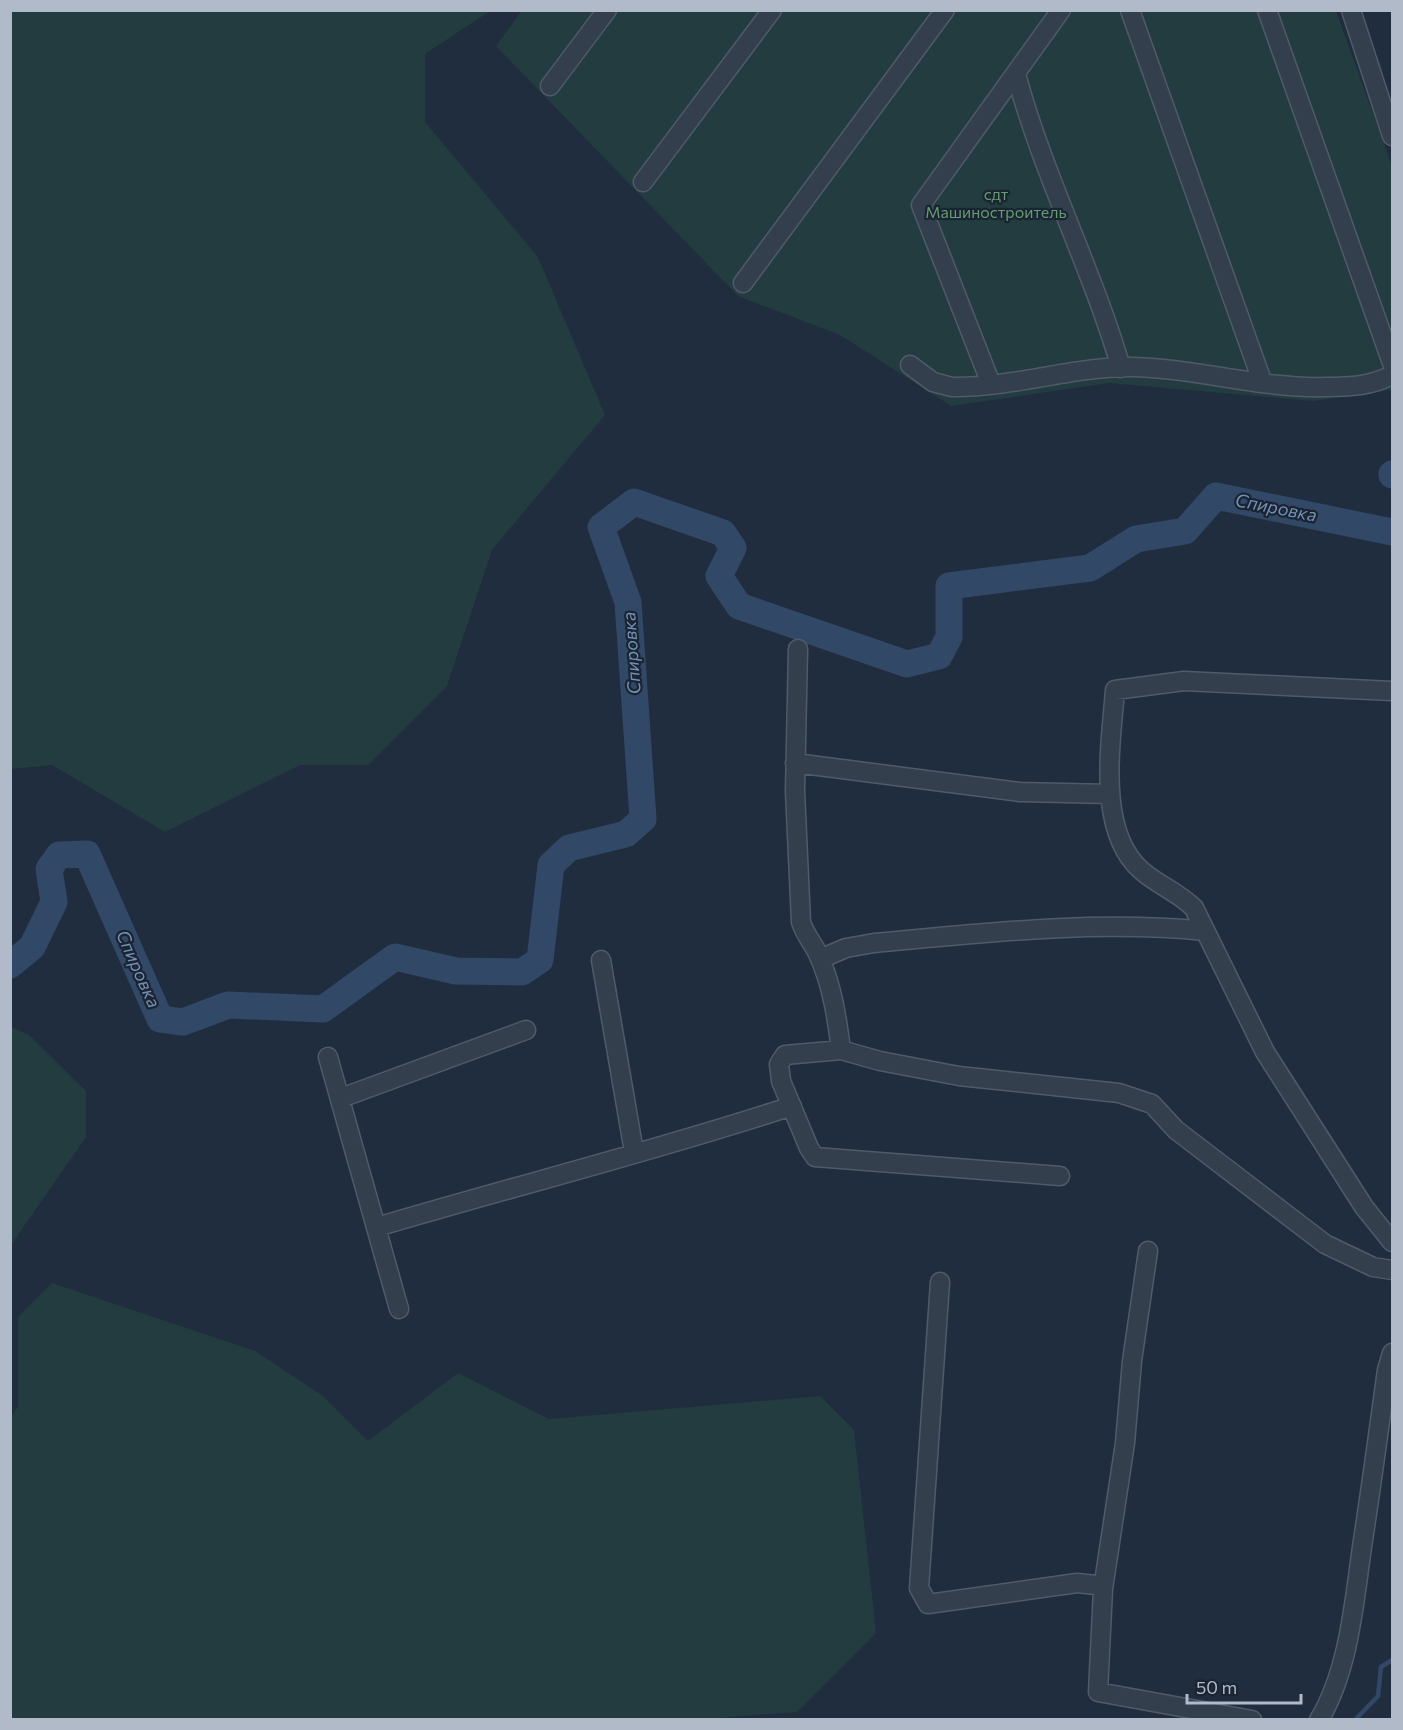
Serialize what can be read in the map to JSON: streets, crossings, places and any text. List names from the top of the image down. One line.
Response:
{"water":["Спировка"],"parks":["сдт Машиностроитель"],"scale_bar":"50 m"}
